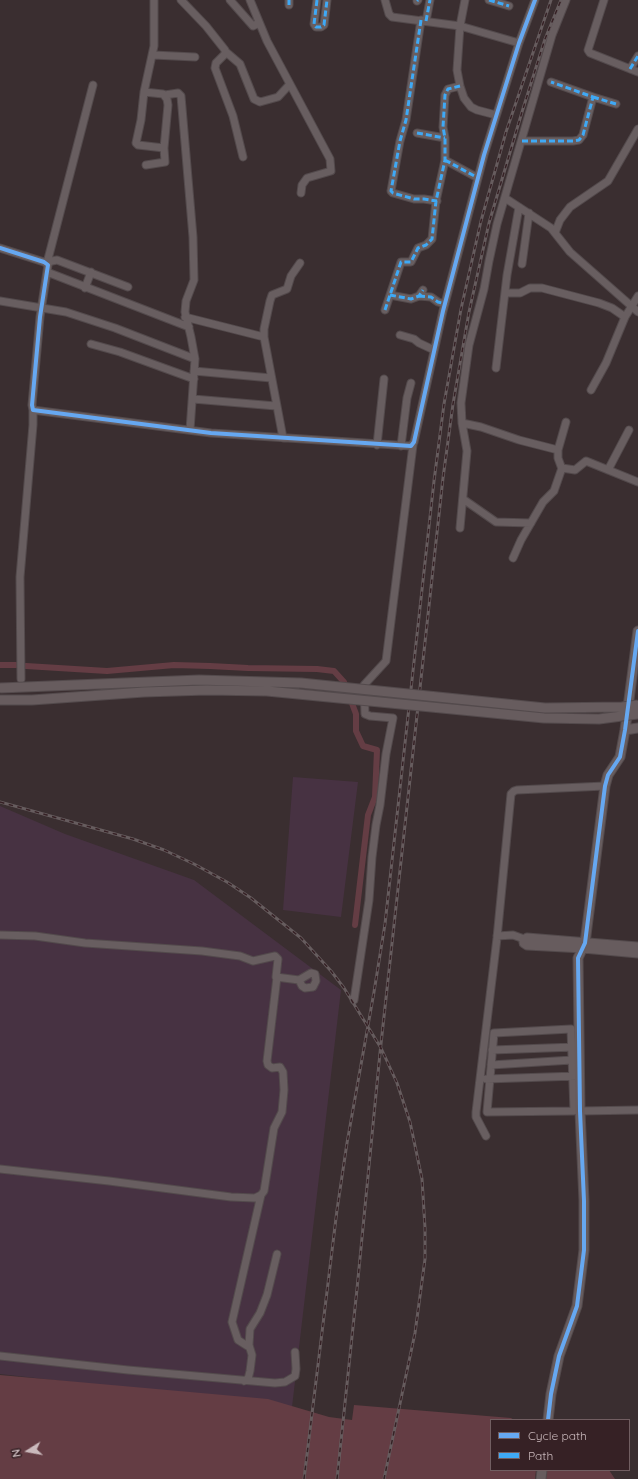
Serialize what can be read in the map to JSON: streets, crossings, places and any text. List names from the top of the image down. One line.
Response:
{"legend":["Cycle path","Path"],"north":"left"}
